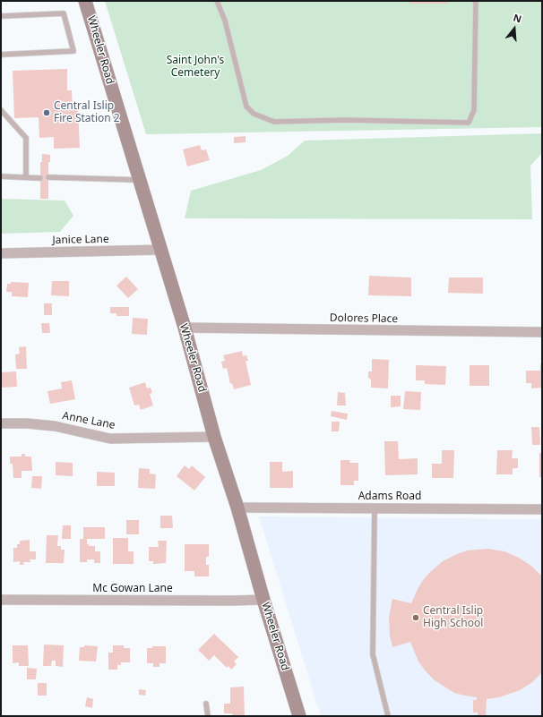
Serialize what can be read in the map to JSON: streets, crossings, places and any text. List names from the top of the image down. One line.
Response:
{"streets":{"main road":["Wheeler Road"],"street":["Janice Lane","Dolores Place","Anne Lane","Adams Road","Mc Gowan Lane"]},"crossings":[["Wheeler Road","Janice Lane"],["Wheeler Road","Dolores Place"],["Wheeler Road","Anne Lane"],["Wheeler Road","Adams Road"],["Wheeler Road","Mc Gowan Lane"]],"parks":["Saint John's Cemetery"],"places":["Central Islip Fire Station 2","Central Islip High School"],"north":"top"}
